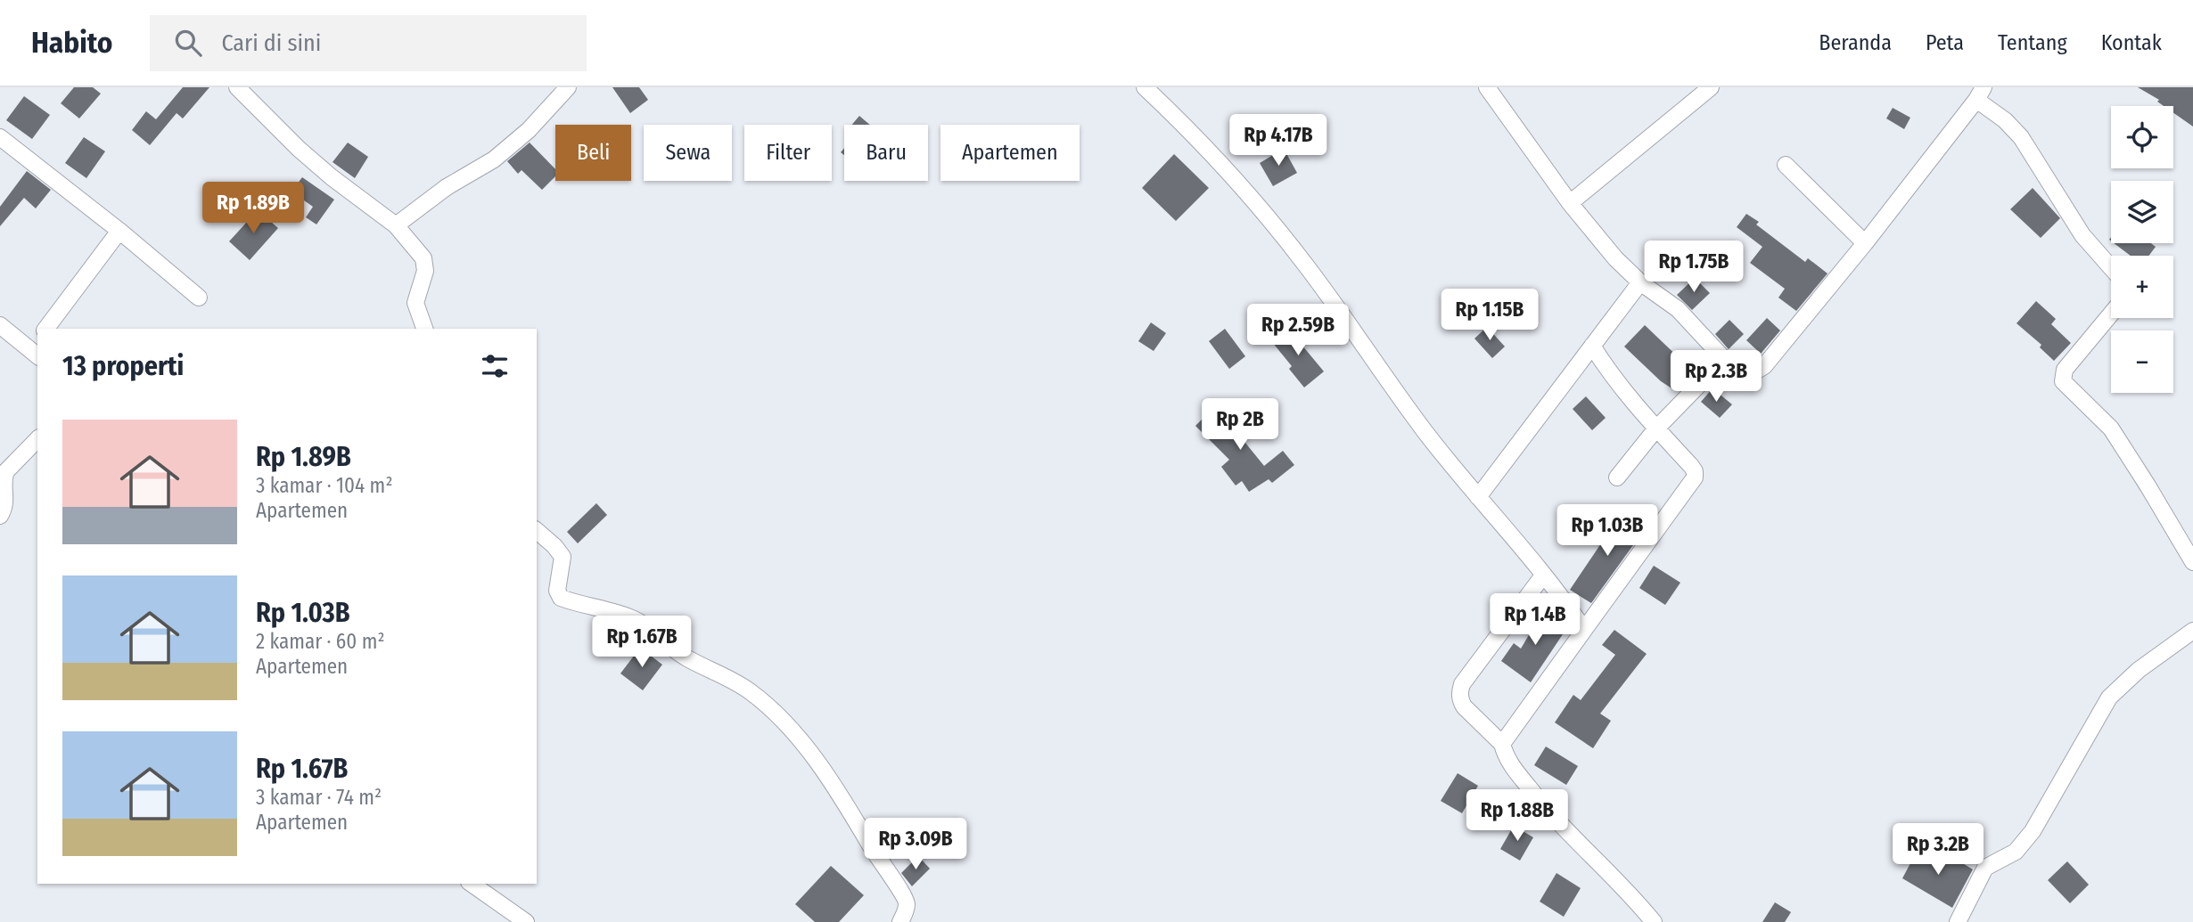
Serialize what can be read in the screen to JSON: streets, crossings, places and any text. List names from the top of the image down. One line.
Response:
{"page":{"header":"Habito","search":"Cari di sini","nav":["Beranda","Peta","Tentang","Kontak"],"map_buttons":["+","−"],"price":["Rp 4.17B","Rp 1.89B","Rp 1.75B","Rp 1.15B","Rp 2.59B","Rp 2.3B","Rp 2B","Rp 1.03B","Rp 1.4B","Rp 1.67B","Rp 1.88B","Rp 3.09B","Rp 3.2B"],"chip":["Beli","Sewa","Filter","Baru","Apartemen"],"heading":"13 properti","list":[{"name":"Rp 1.89B","note":"3 kamar · 104 m² · Apartemen"},{"name":"Rp 1.03B","note":"2 kamar · 60 m² · Apartemen"},{"name":"Rp 1.67B","note":"3 kamar · 74 m² · Apartemen"}]}}
